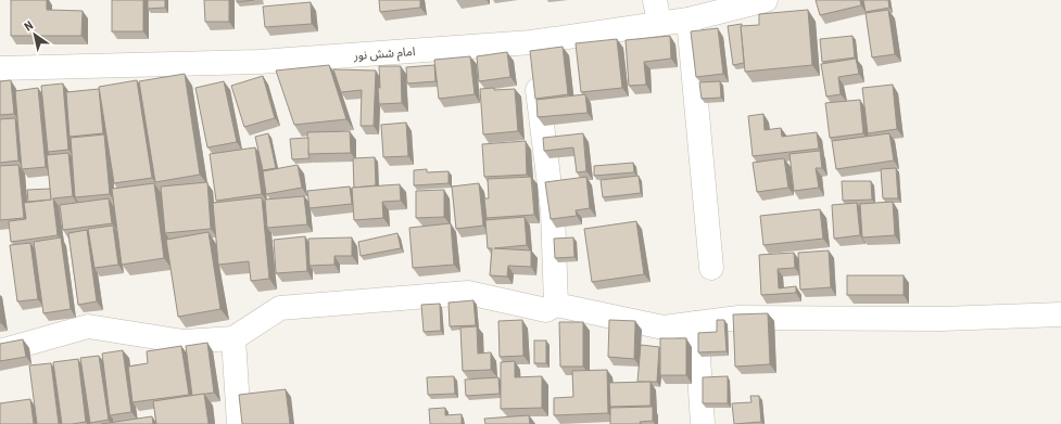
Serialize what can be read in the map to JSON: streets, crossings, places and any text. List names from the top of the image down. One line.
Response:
{"streets":{"street":["امام شش نور"]},"north":"top left"}
